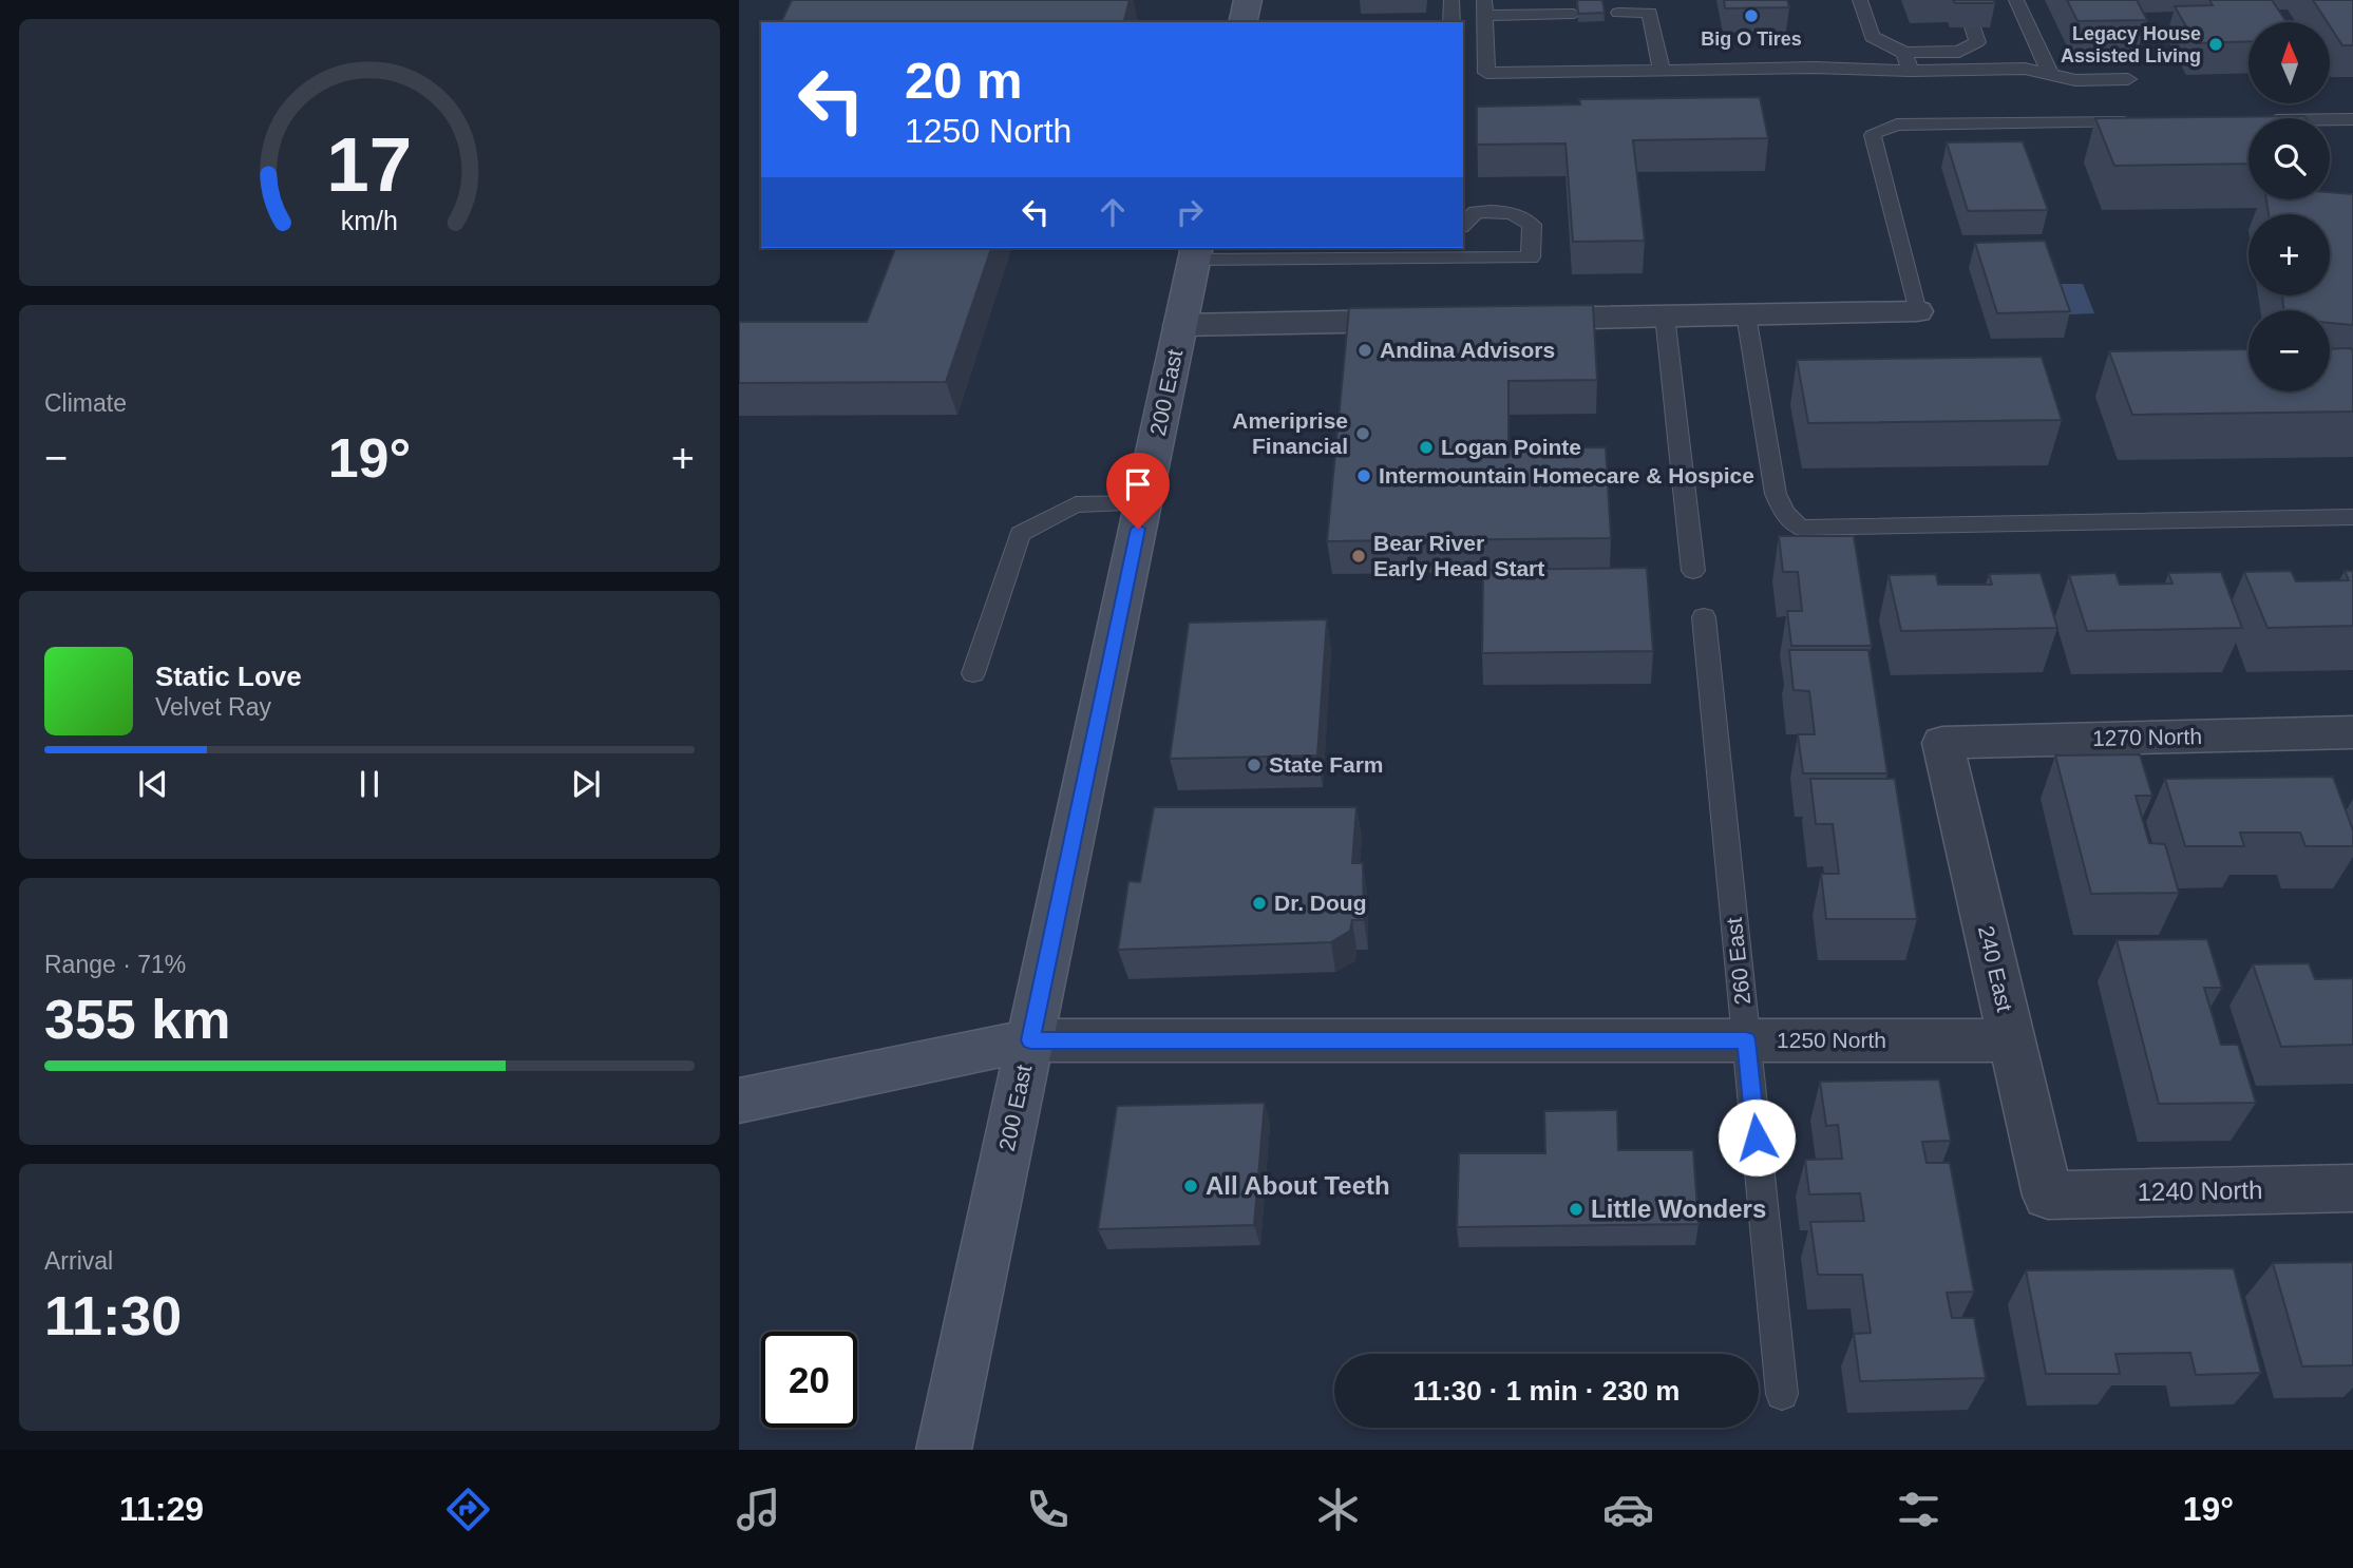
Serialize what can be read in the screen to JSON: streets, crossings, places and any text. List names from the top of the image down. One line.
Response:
{"streets":{"main road":["200 East"],"street":["1270 North","240 East","1250 North","1240 North"],"lane":["260 East"]},"crossings":[["200 East","1250 North"],["1270 North","240 East"],["260 East","1250 North"],["240 East","1250 North"],["240 East","1240 North"]],"places":["Big O Tires","Legacy House Assisted Living","Andina Advisors","Ameriprise Financial","Logan Pointe","Intermountain Homecare & Hospice","Bear River Early Head Start","State Farm","Dr. Doug","All About Teeth","Little Wonders"],"north":"top","page":{"map_buttons":["+","−"],"turn":["20 m","1250 North"],"tile":["Climate",["Range · 71%","355 km"],["Arrival","11:30"]],"heat":["−","19°","+"],"song":["Static Love","Velvet Ray"],"limit":"20","trip":"11:30 · 1 min · 230 m","tabs":["11:29","19°"],"gauge":["17","km/h"]}}
